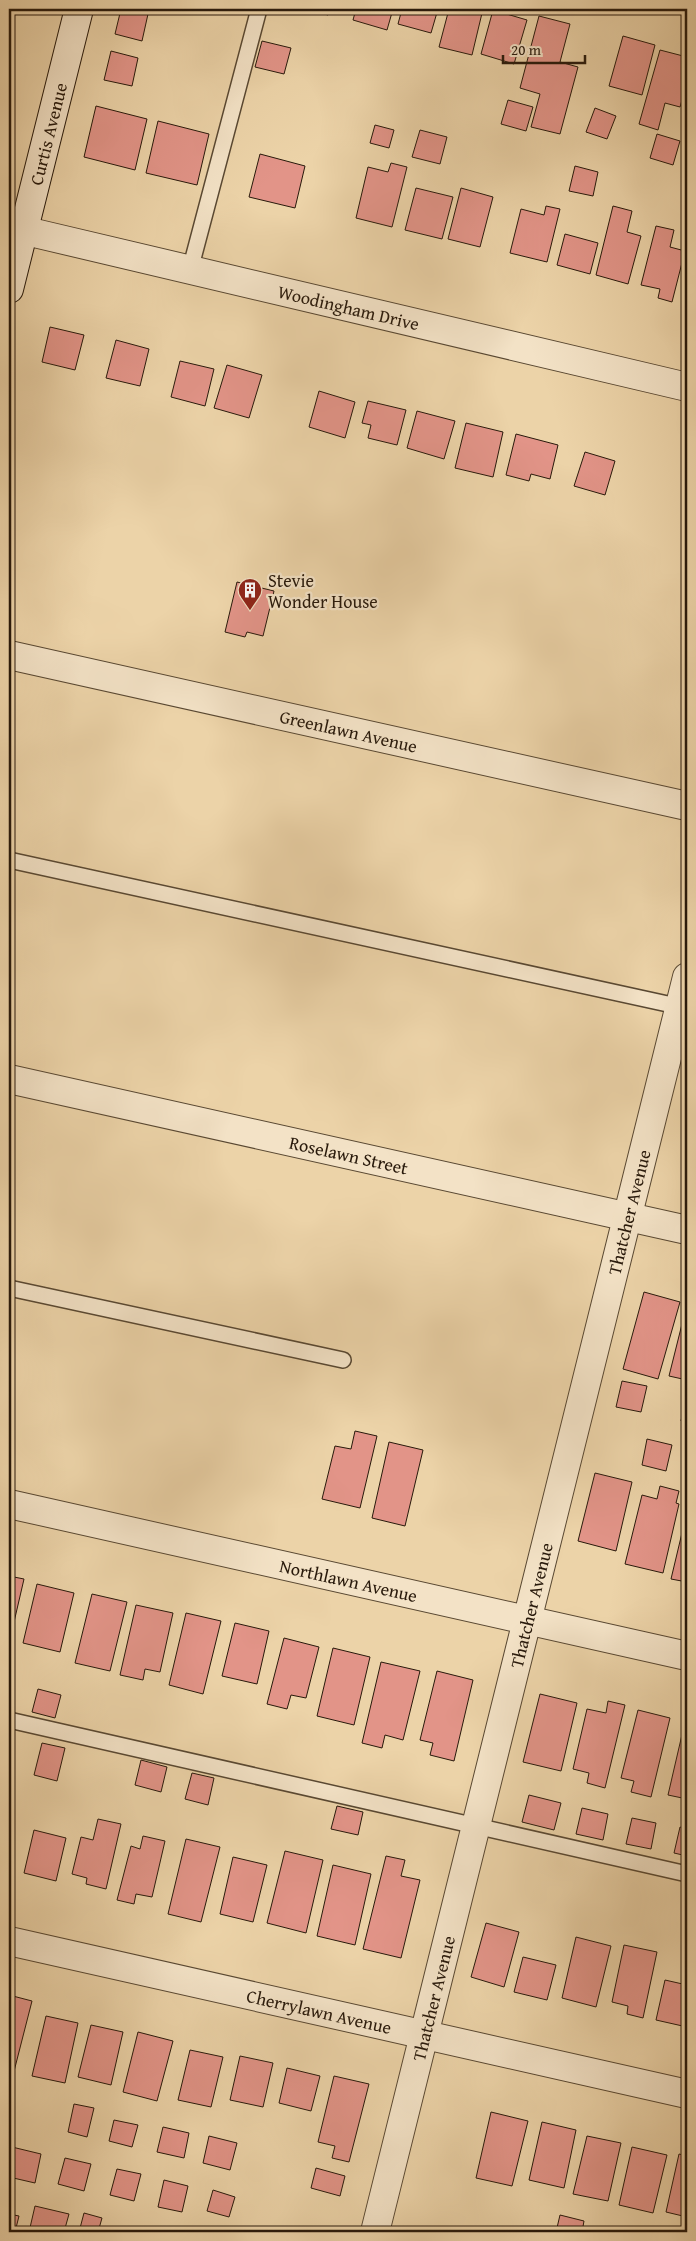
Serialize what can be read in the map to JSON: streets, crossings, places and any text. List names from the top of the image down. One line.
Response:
{"streets":{"street":["Curtis Avenue","Woodingham Drive","Greenlawn Avenue","Roselawn Street","Thatcher Avenue","Northlawn Avenue","Cherrylawn Avenue"]},"crossings":[["Curtis Avenue","Woodingham Drive"],["Roselawn Street","Thatcher Avenue"],["Thatcher Avenue","Northlawn Avenue"],["Thatcher Avenue","Cherrylawn Avenue"]],"places":{"building":["Stevie Wonder House"]},"scale_bar":"20 m"}
